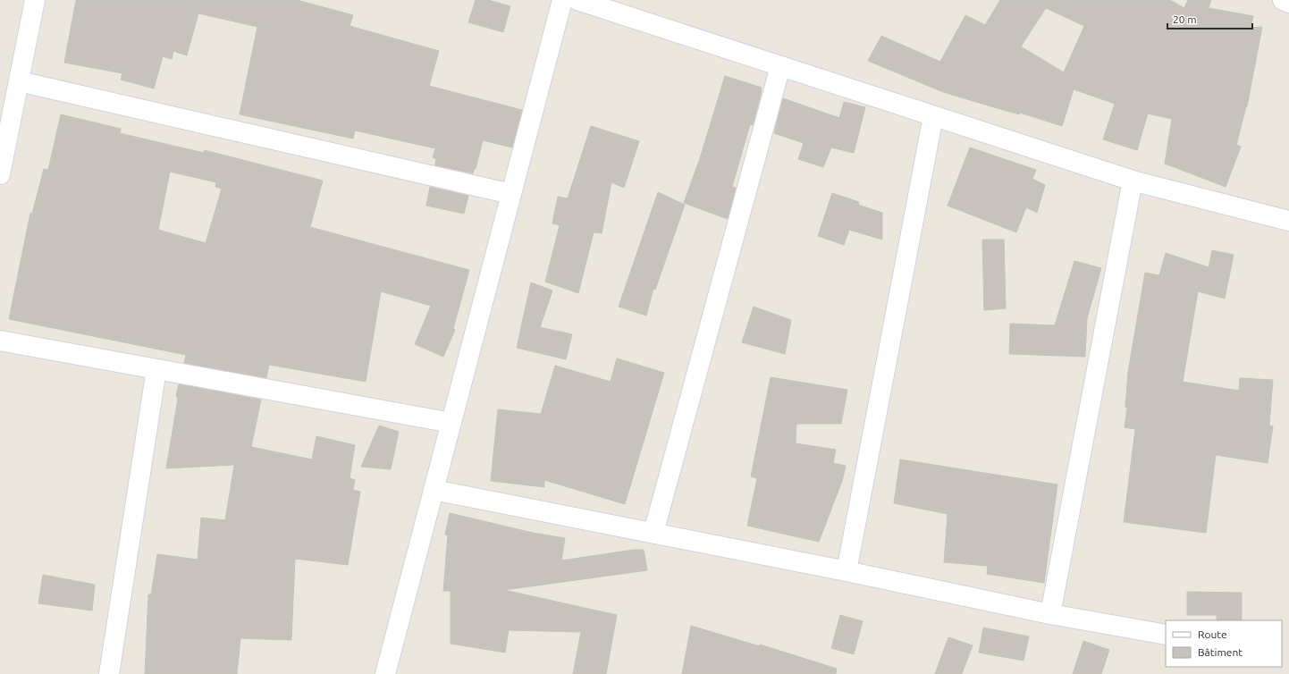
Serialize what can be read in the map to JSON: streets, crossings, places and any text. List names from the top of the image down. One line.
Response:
{"legend":["Route","Bâtiment"],"scale_bar":"20 m"}
